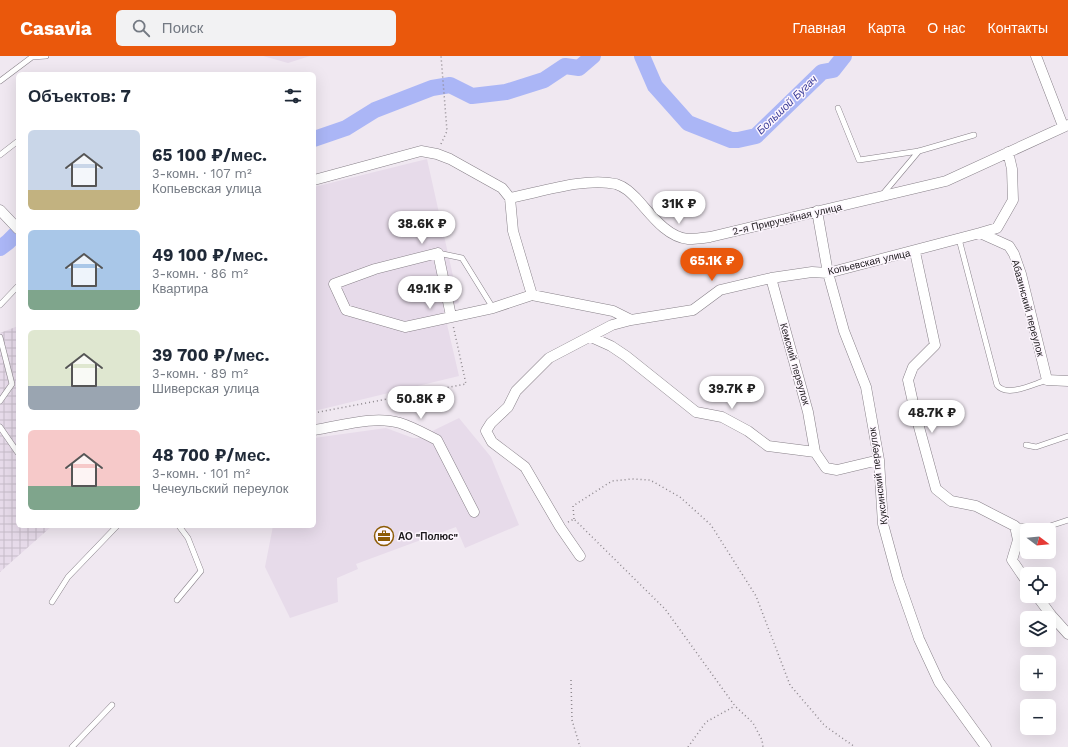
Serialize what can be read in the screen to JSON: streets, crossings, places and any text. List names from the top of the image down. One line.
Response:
{"streets":{"street":["2-я Приручейная улица","Копьевская улица","Абазинский переулок","Кемский переулок","Куксинский переулок"]},"crossings":[["2-я Приручейная улица","Куксинский переулок"],["Копьевская улица","Абазинский переулок"],["Копьевская улица","Кемский переулок"],["Копьевская улица","Куксинский переулок"]],"water":["Большой Бугач"],"places":{"office":["АО \"Полюс\""]},"north":"right","page":{"header":"Casavia","search":"Поиск","nav":["Главная","Карта","О нас","Контакты"],"heading":"Объектов: 7","list":[{"name":"65 100 ₽/мес.","note":"3-комн. · 107 m² · Копьевская улица"},{"name":"49 100 ₽/мес.","note":"3-комн. · 86 m² · Квартира"},{"name":"39 700 ₽/мес.","note":"3-комн. · 89 m² · Шиверская улица"},{"name":"48 700 ₽/мес.","note":"3-комн. · 101 m² · Чечеульский переулок"}],"price":["31K ₽","38.6K ₽","65.1K ₽","49.1K ₽","39.7K ₽","50.8K ₽","48.7K ₽"],"map_buttons":["+","−"]}}
